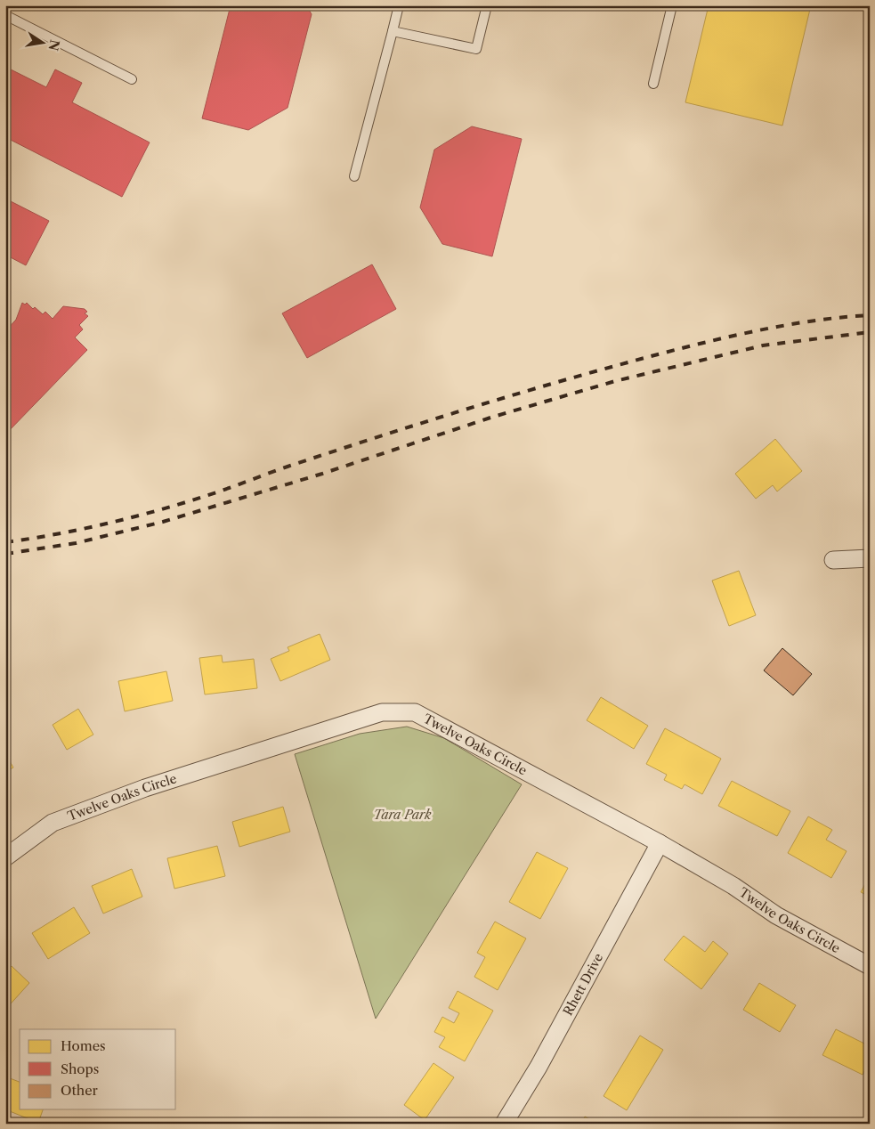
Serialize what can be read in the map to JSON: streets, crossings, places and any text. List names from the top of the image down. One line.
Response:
{"streets":{"street":["Twelve Oaks Circle","Rhett Drive"]},"crossings":[["Twelve Oaks Circle","Rhett Drive"]],"parks":["Tara Park"],"legend":["Homes","Shops","Other"],"north":"right"}
